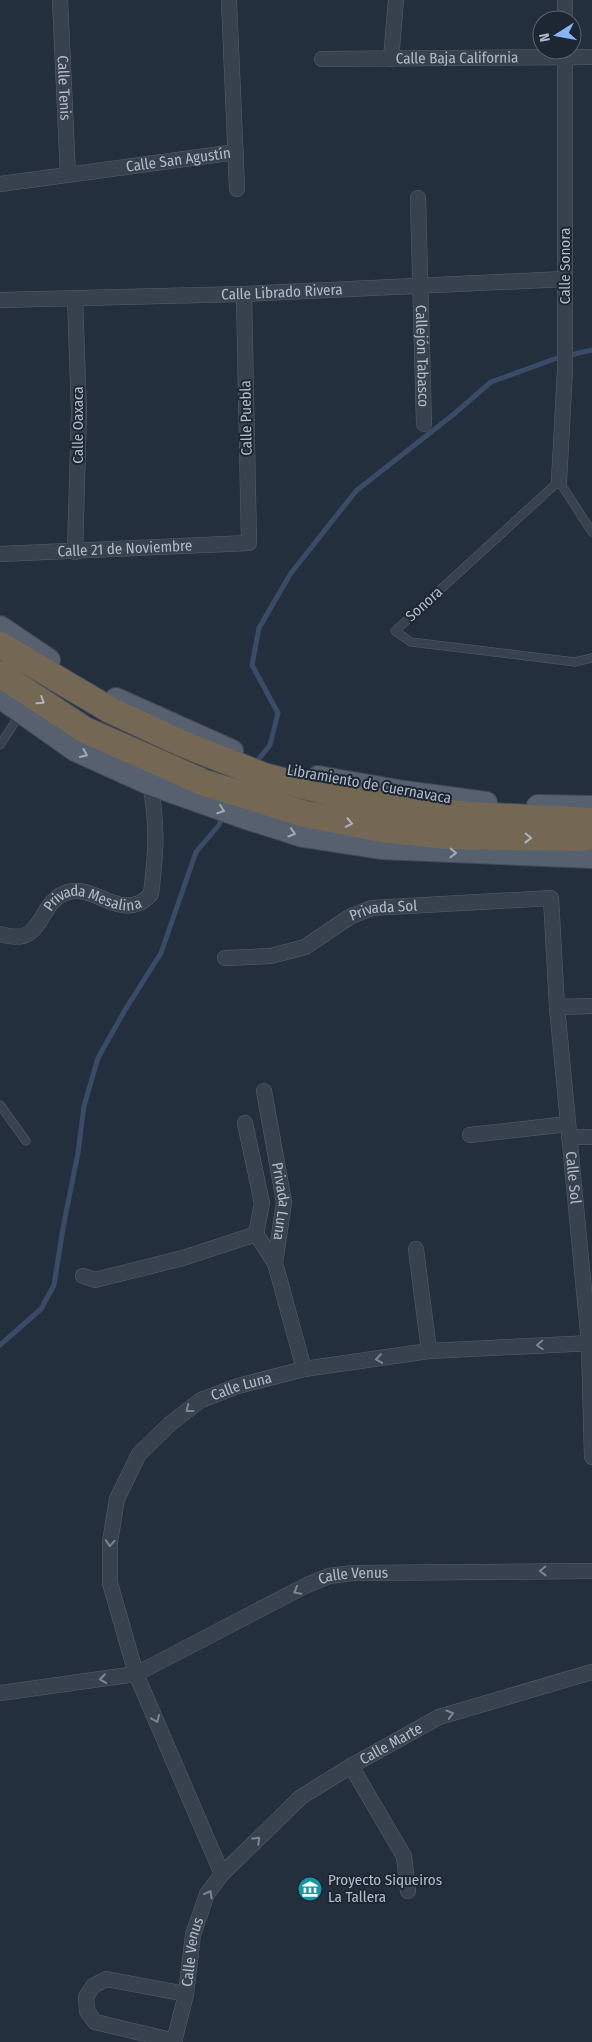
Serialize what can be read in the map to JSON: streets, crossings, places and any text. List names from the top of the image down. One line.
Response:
{"streets":{"main road":["Libramiento de Cuernavaca"],"street":["Calle Baja California","Calle Tenis","Calle San Agustín","Calle Sonora","Calle Librado Rivera","Callejón Tabasco","Calle Puebla","Calle Oaxaca","Calle 21 de Noviembre","Privada Mesalina","Privada Sol","Calle Sol","Privada Luna","Calle Luna","Calle Venus","Calle Marte"],"lane":["Sonora"]},"crossings":[["Calle Tenis","Calle San Agustín"],["Calle Sonora","Calle Librado Rivera"],["Calle Sonora","Sonora"],["Calle Librado Rivera","Callejón Tabasco"],["Calle Librado Rivera","Calle Puebla"],["Calle Librado Rivera","Calle Oaxaca"],["Calle Puebla","Calle 21 de Noviembre"],["Calle Oaxaca","Calle 21 de Noviembre"],["Privada Sol","Calle Sol"],["Calle Sol","Calle Luna"],["Privada Luna","Calle Luna"],["Calle Luna","Calle Venus"],["Calle Venus","Calle Marte"]],"one_way":["Calle Marte"],"places":{"museum":["Proyecto Siqueiros La Tallera"]},"north":"left"}
